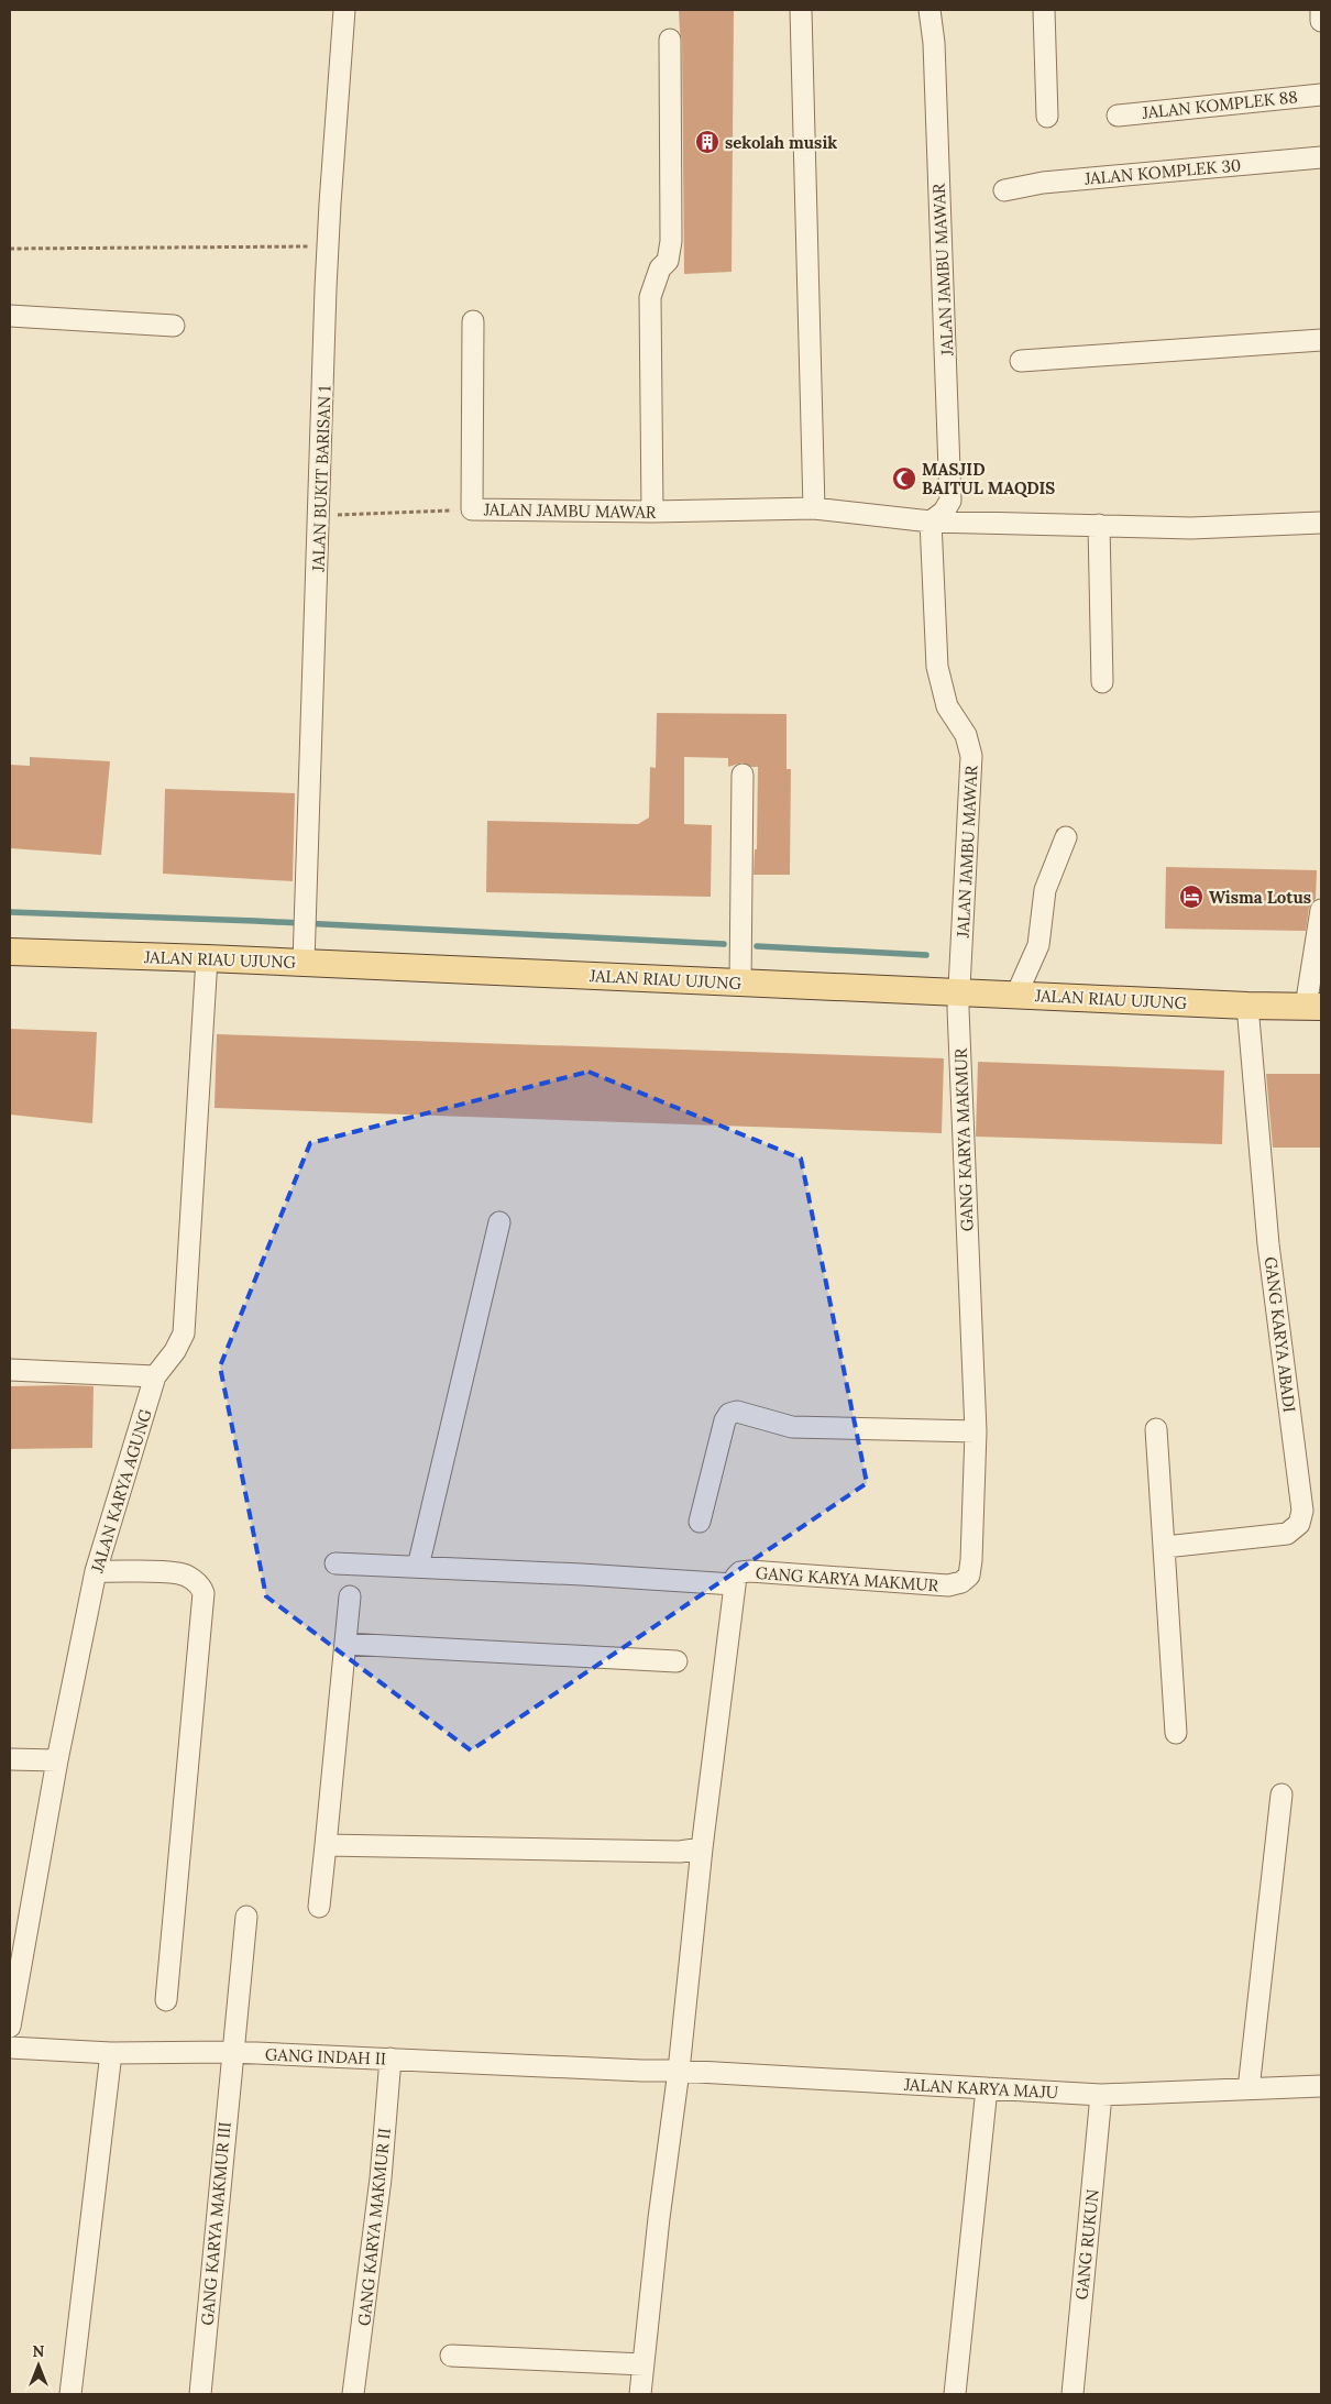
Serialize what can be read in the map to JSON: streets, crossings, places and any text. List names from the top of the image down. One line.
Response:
{"streets":{"main road":["JALAN RIAU UJUNG"],"street":["JALAN KOMPLEK 88","JALAN KOMPLEK 30","JALAN JAMBU MAWAR","JALAN BUKIT BARISAN 1","GANG KARYA MAKMUR","GANG KARYA ABADI","JALAN KARYA AGUNG","GANG INDAH II","JALAN KARYA MAJU","GANG KARYA MAKMUR III","GANG KARYA MAKMUR II","GANG RUKUN"]},"crossings":[["JALAN JAMBU MAWAR","JALAN RIAU UJUNG"],["JALAN JAMBU MAWAR","GANG KARYA MAKMUR"],["JALAN BUKIT BARISAN 1","JALAN RIAU UJUNG"],["JALAN RIAU UJUNG","GANG KARYA MAKMUR"],["JALAN RIAU UJUNG","GANG KARYA ABADI"],["JALAN RIAU UJUNG","JALAN KARYA AGUNG"],["GANG KARYA MAKMUR","JALAN KARYA MAJU"],["GANG INDAH II","JALAN KARYA MAJU"],["GANG INDAH II","GANG KARYA MAKMUR III"],["GANG INDAH II","GANG KARYA MAKMUR II"],["JALAN KARYA MAJU","GANG RUKUN"]],"places":{"building":["sekolah musik"],"mosque":["MASJID BAITUL MAQDIS"],"hotel":["Wisma Lotus"]},"north":"top"}
